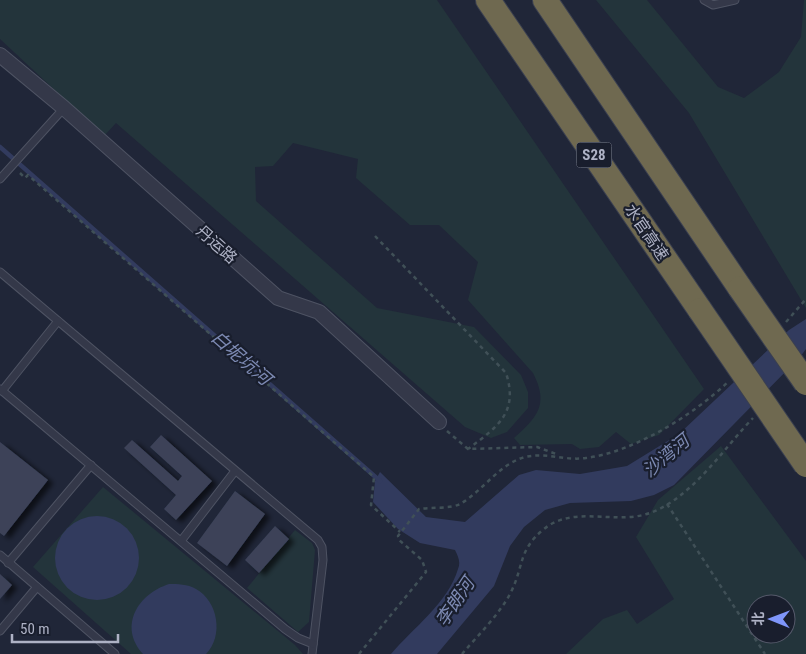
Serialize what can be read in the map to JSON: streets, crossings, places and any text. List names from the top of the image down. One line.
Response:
{"streets":{"highway":["S28","水官高速"],"street":["丹运路"]},"water":["白坭坑河","沙湾河","李朗河"],"scale_bar":"50 m","north":"left"}
